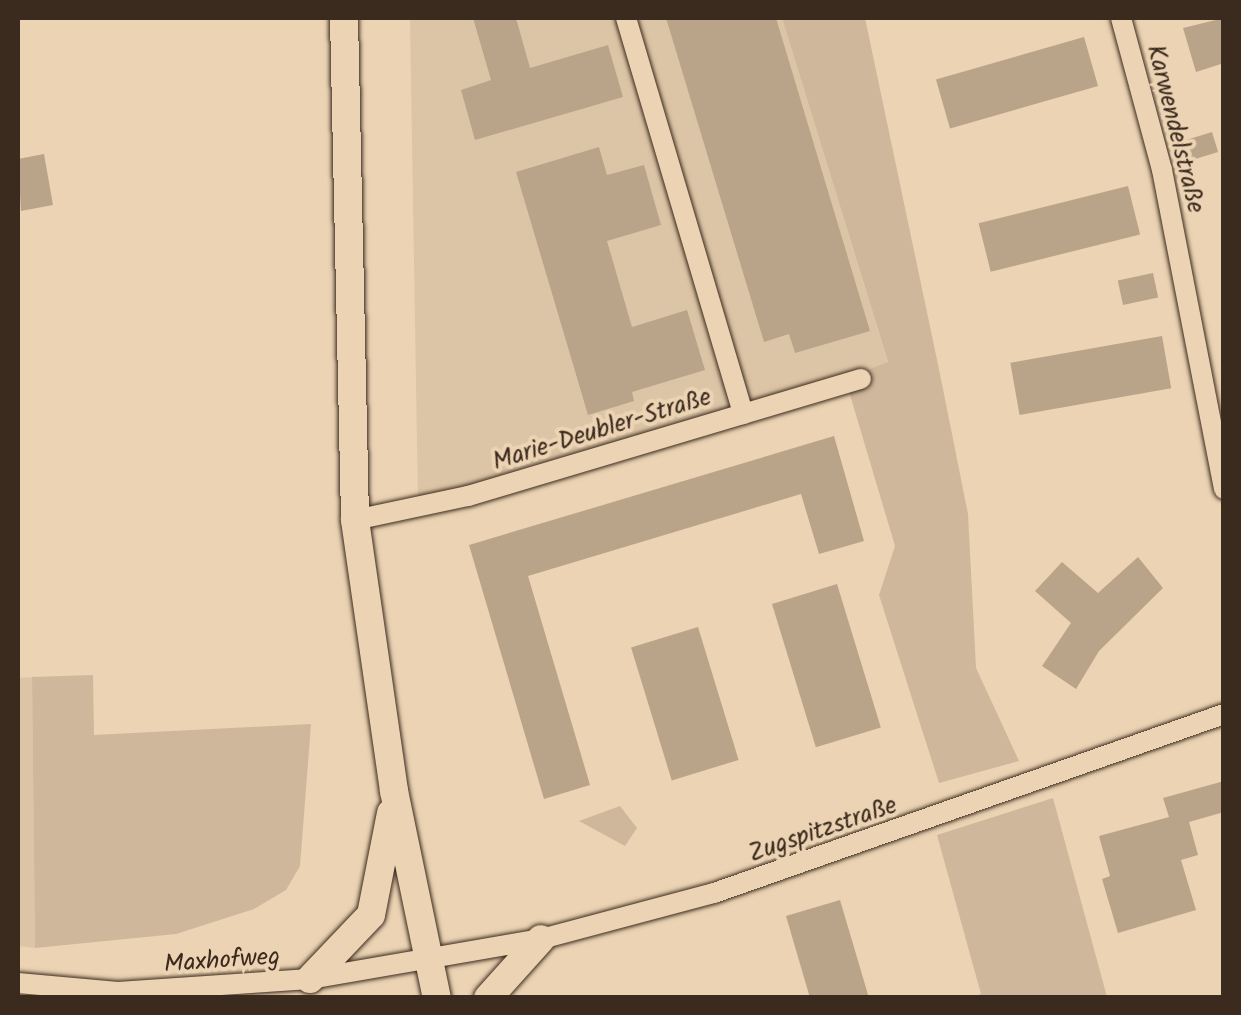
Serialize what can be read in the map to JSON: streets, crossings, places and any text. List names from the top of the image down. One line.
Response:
{"streets":{"street":["Karwendelstraße","Marie-Deubler-Straße","Zugspitzstraße","Maxhofweg"]},"crossings":[["Zugspitzstraße","Maxhofweg"]]}
